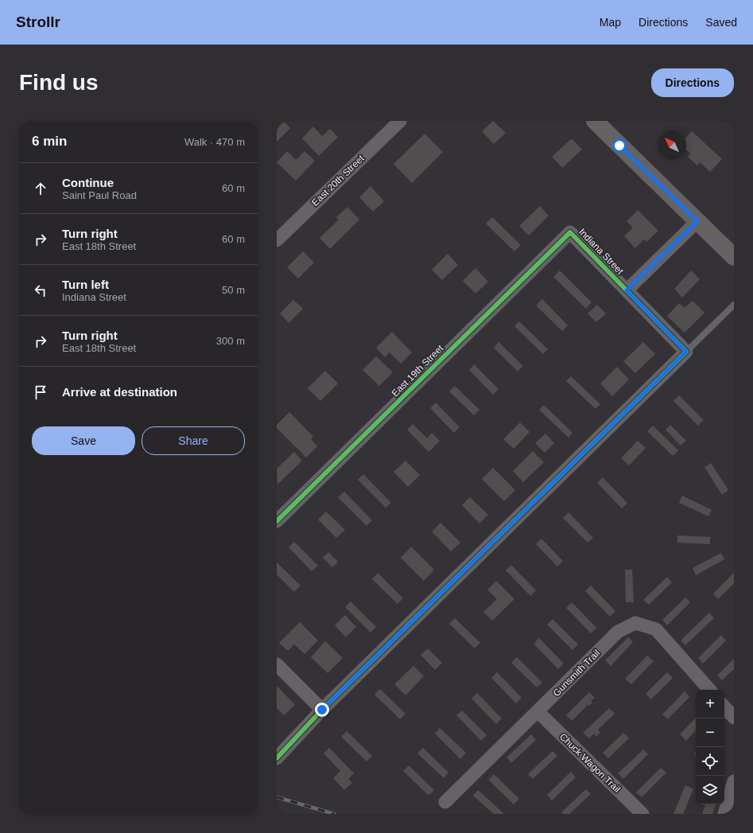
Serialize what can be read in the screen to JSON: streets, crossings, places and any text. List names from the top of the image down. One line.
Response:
{"streets":{"street":["East 20th Street","Indiana Street","East 19th Street","Gunsmith Trail","Chuck Wagon Trail"]},"crossings":[["Indiana Street","East 19th Street"],["Gunsmith Trail","Chuck Wagon Trail"]],"north":"top left","page":{"header":"Strollr","nav":["Map","Directions","Saved"],"buttons":["Directions",["Save","Share"]],"title":"Find us","heading":["6 min","Walk · 470 m"],"list":[["Continue","Saint Paul Road","60 m"],["Turn right","East 18th Street","60 m"],["Turn left","Indiana Street","50 m"],["Turn right","East 18th Street","300 m"],"Arrive at destination"],"map_buttons":["+","−"]}}
